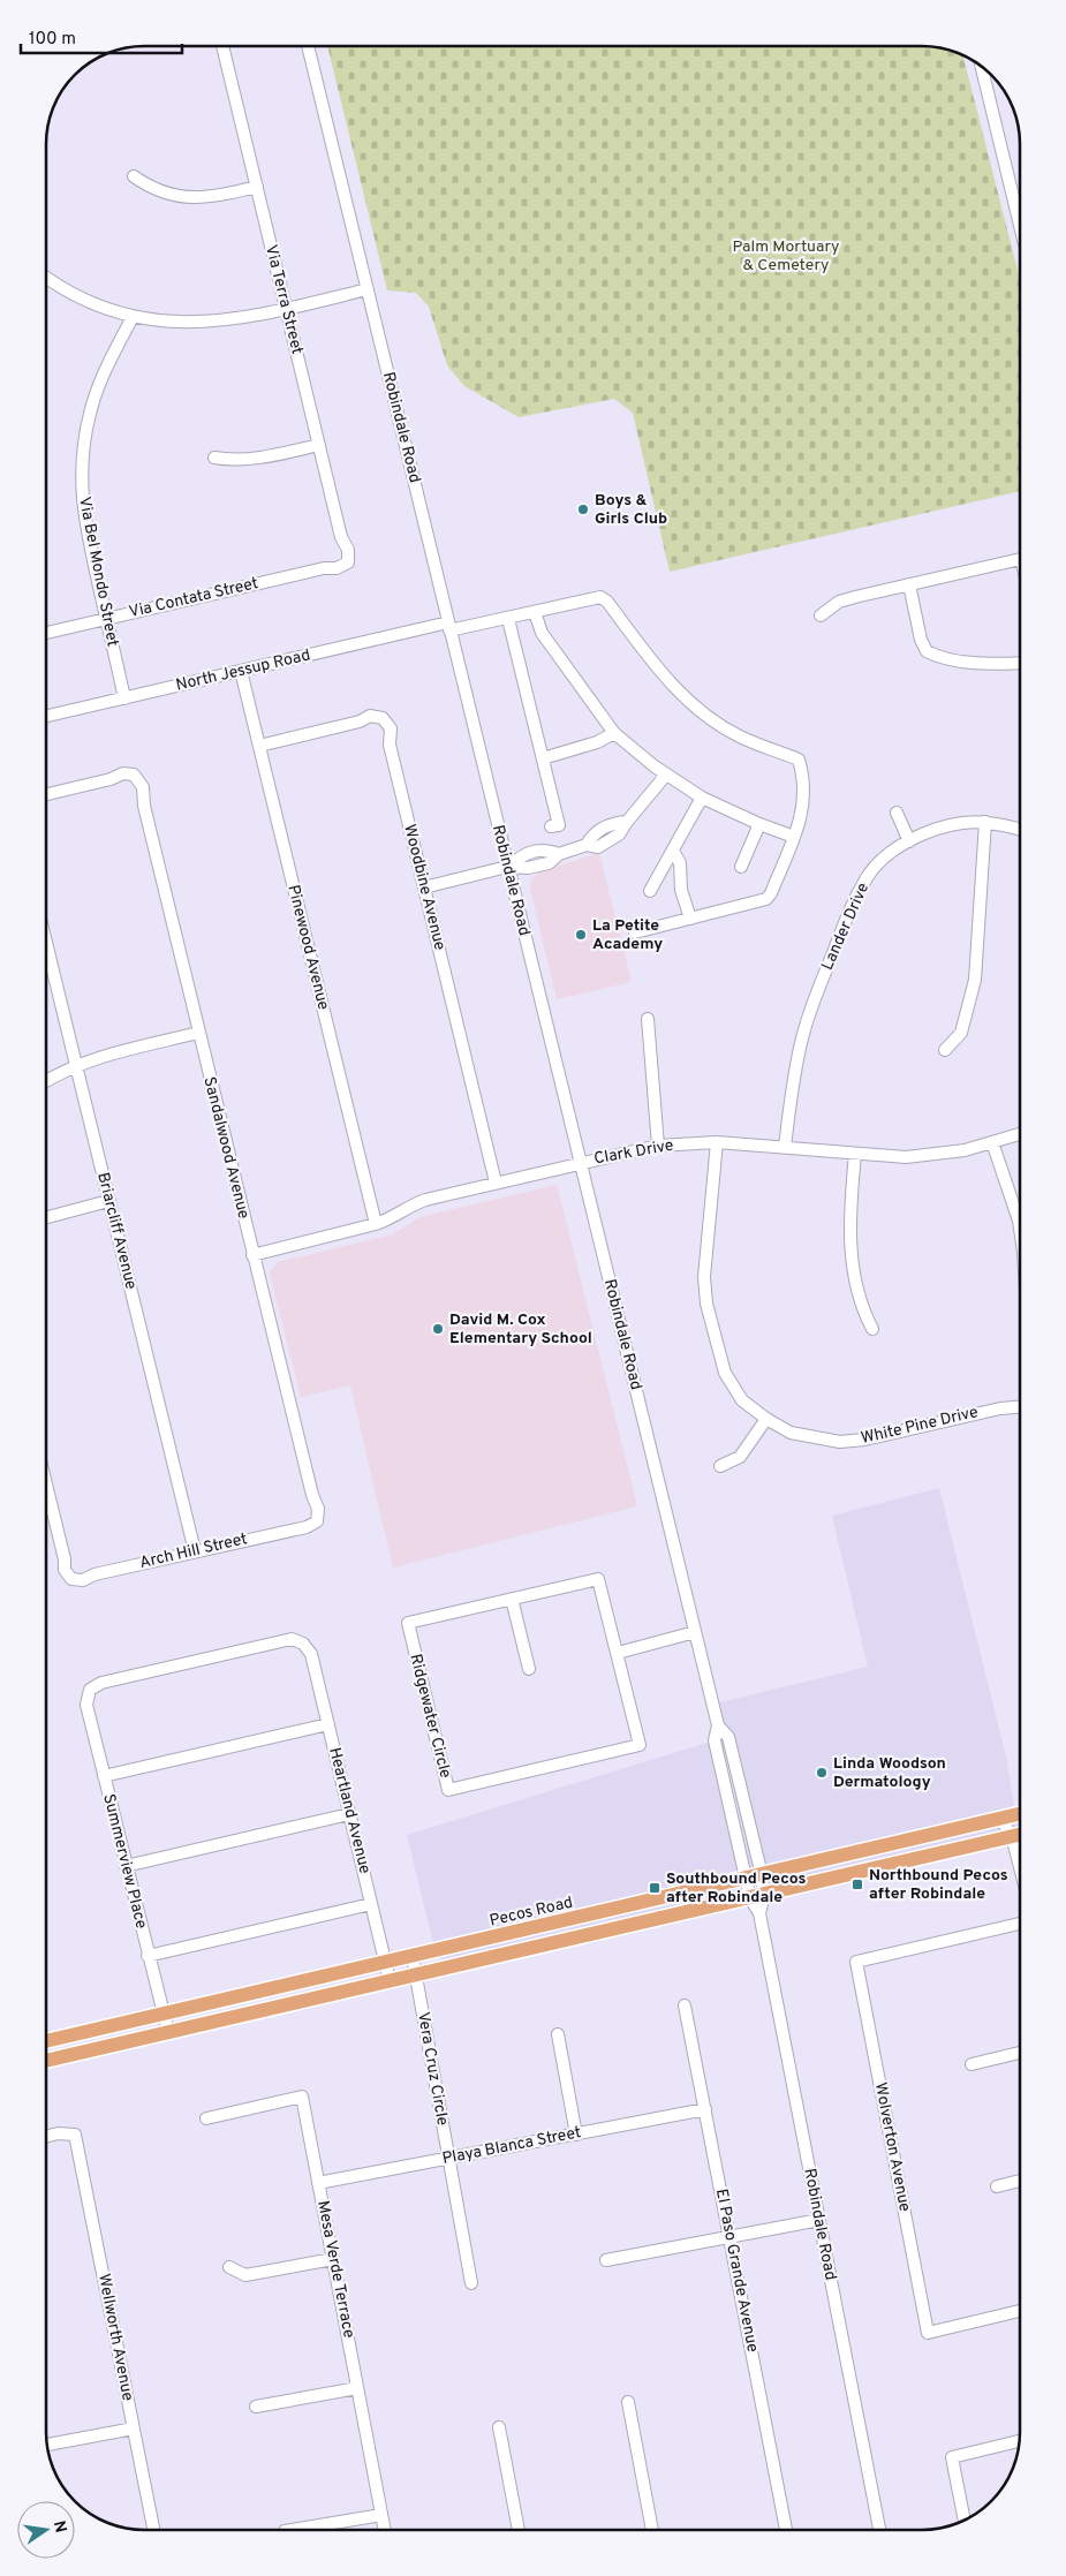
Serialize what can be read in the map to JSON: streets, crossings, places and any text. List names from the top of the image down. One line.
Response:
{"streets":{"main road":["Pecos Road"],"street":["Via Terra Street","Robindale Road","Via Bel Mondo Street","Via Contata Street","North Jessup Road","Woodbine Avenue","Lander Drive","Pinewood Avenue","Sandalwood Avenue","Clark Drive","Briarcliff Avenue","White Pine Drive","Arch Hill Street","Ridgewater Circle","Heartland Avenue","Summerview Place","Vera Cruz Circle","Playa Blanca Street","Wolverton Avenue","Mesa Verde Terrace","El Paso Grande Avenue","Wellworth Avenue"]},"crossings":[["Via Terra Street","Via Contata Street"],["Robindale Road","North Jessup Road"],["Robindale Road","Clark Drive"],["Robindale Road","Pecos Road"],["Via Bel Mondo Street","Via Contata Street"],["Via Bel Mondo Street","North Jessup Road"],["North Jessup Road","Pinewood Avenue"],["Woodbine Avenue","Pinewood Avenue"],["Woodbine Avenue","Clark Drive"],["Lander Drive","Clark Drive"],["Pinewood Avenue","Clark Drive"],["Sandalwood Avenue","Clark Drive"],["Sandalwood Avenue","Arch Hill Street"],["Clark Drive","White Pine Drive"],["Briarcliff Avenue","Arch Hill Street"],["Heartland Avenue","Summerview Place"],["Heartland Avenue","Pecos Road"],["Summerview Place","Pecos Road"],["Pecos Road","Vera Cruz Circle"],["Vera Cruz Circle","Playa Blanca Street"],["Playa Blanca Street","Mesa Verde Terrace"],["Playa Blanca Street","El Paso Grande Avenue"]],"parks":["Palm Mortuary & Cemetery"],"places":{"other":["Boys & Girls Club","La Petite Academy","David M. Cox Elementary School","Linda Woodson Dermatology"],"transit":["Northbound Pecos after Robindale","Southbound Pecos after Robindale"]},"scale_bar":"100 m","north":"right"}
